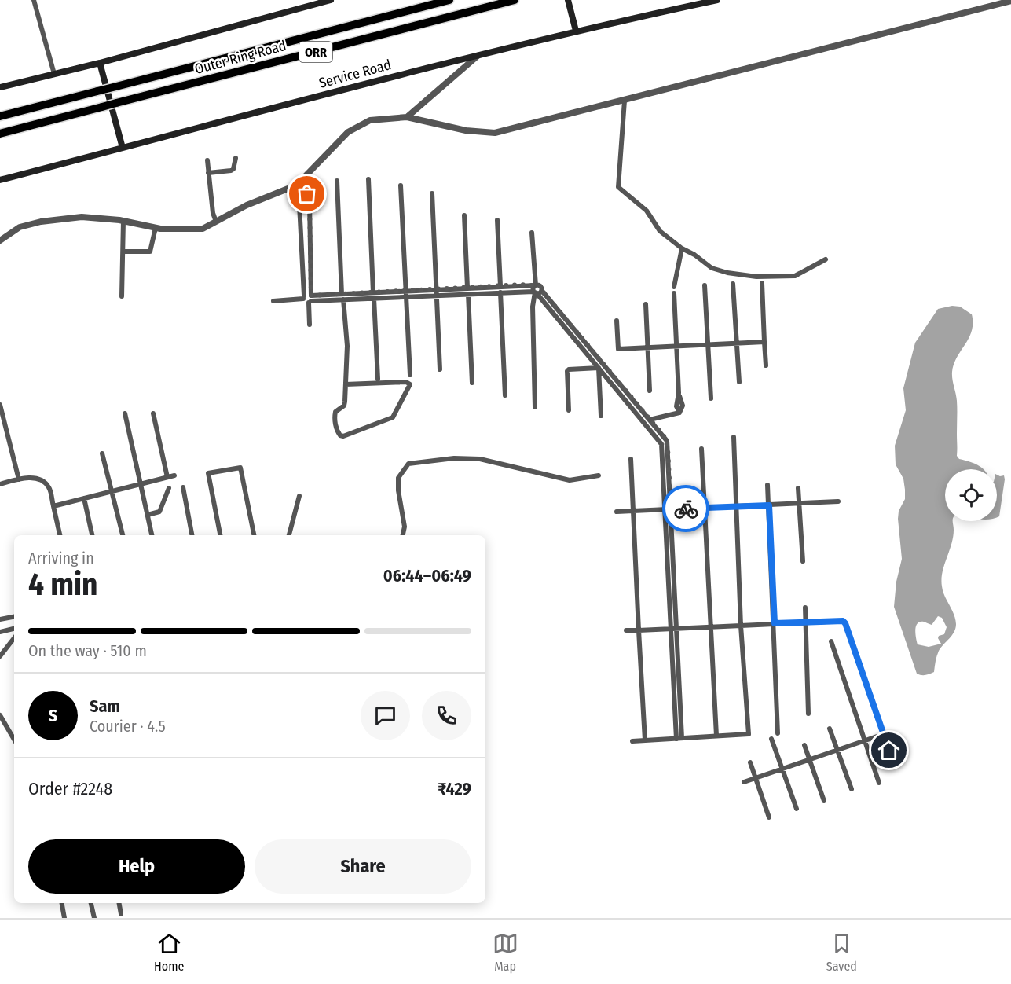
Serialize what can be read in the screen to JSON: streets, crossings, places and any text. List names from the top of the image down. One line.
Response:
{"streets":{"highway":["ORR","Outer Ring Road"],"main road":["Service Road"]},"page":{"heading":["4 min","Arriving in","06:44–06:49"],"panel":["Sam","Courier · 4.5","Order #2248","₹429"],"bar":"On the way · 510 m","round":"S","buttons":["Help","Share"],"tabs":["Home","Map","Saved"]}}
